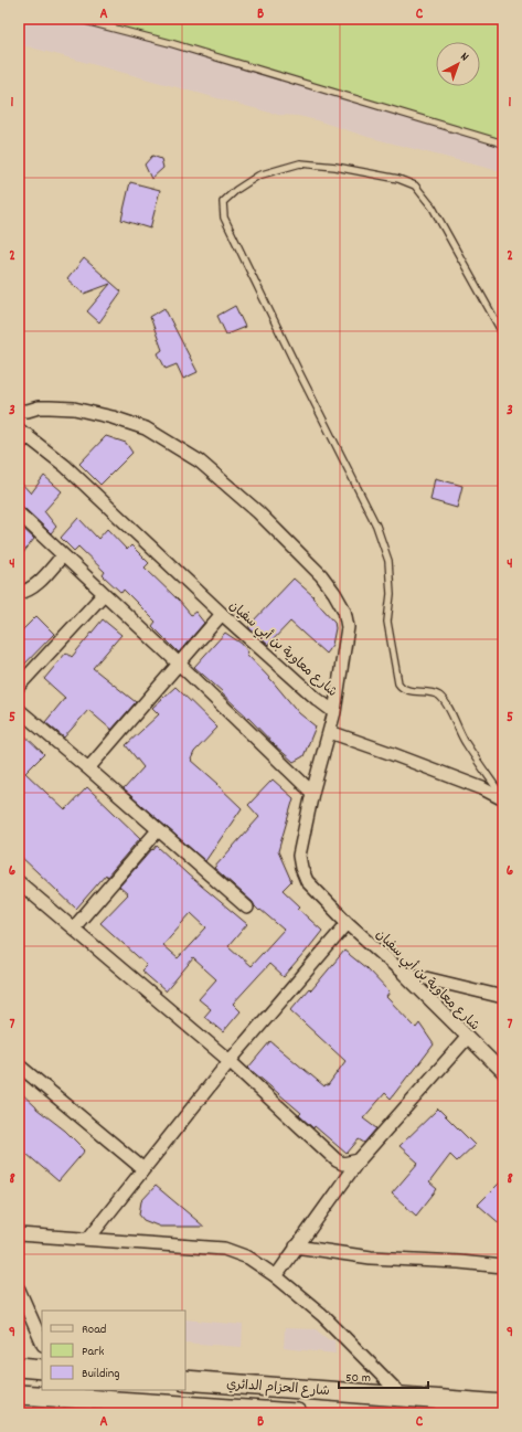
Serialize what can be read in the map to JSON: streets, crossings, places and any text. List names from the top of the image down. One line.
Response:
{"streets":{"main road":["شارع الحزام الدائري"],"street":["شارع معاوية بن أبي سفيان"]},"legend":["Road","Park","Building"],"scale_bar":"50 m","north":"top right","grid":{"columns":["A","B","C"],"rows":["1","2","3","4","5","6","7","8","9"]}}
